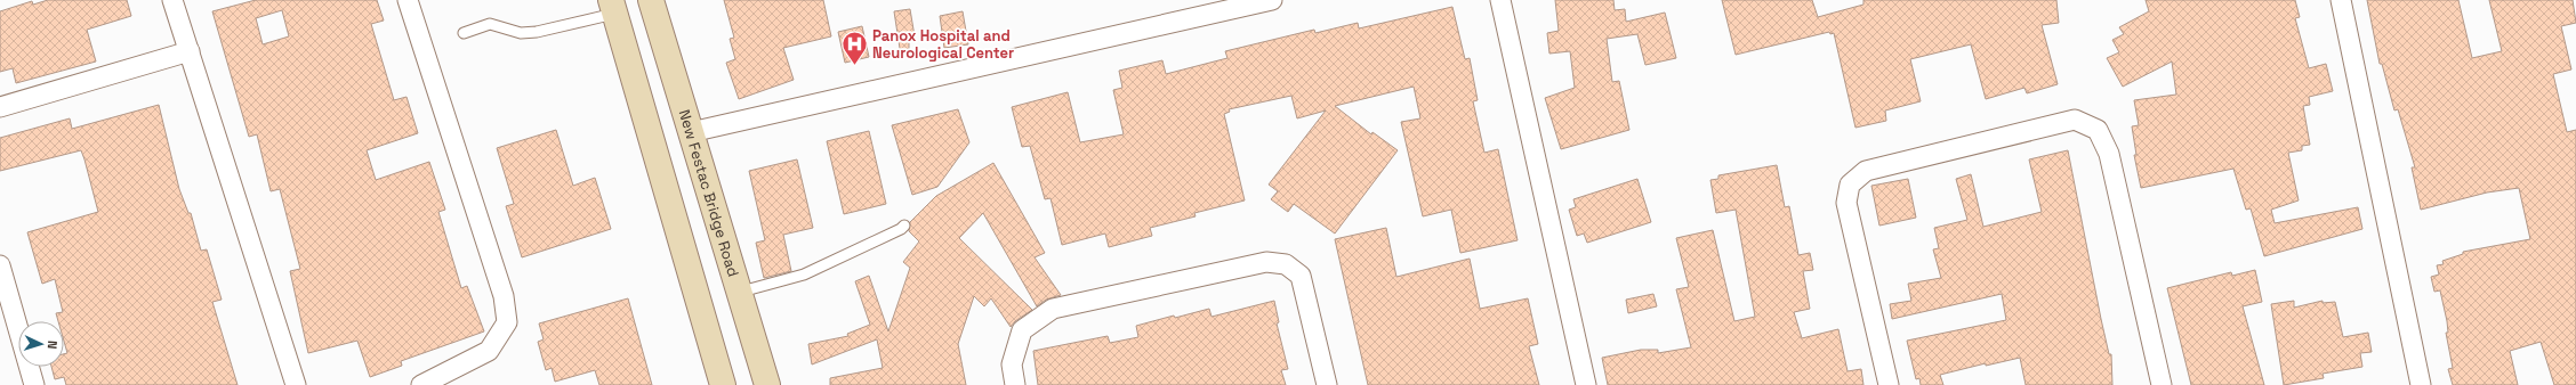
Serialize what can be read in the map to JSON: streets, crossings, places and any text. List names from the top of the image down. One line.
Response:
{"streets":{"main road":["New Festac Bridge Road"]},"places":{"hospital":["Panox Hospital and Neurological Center"]},"north":"right"}
